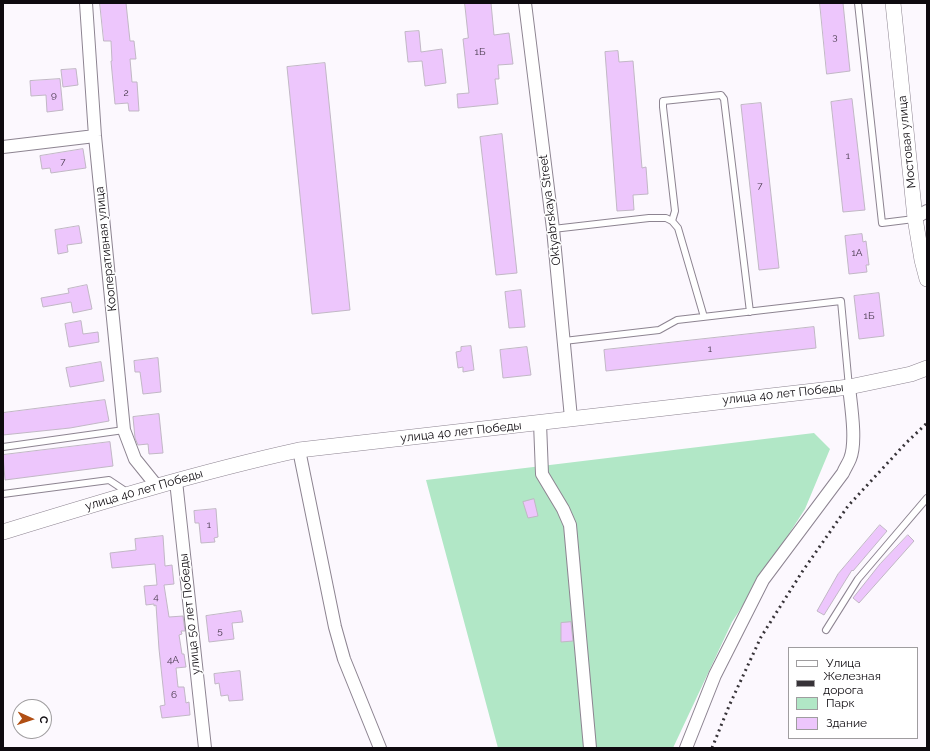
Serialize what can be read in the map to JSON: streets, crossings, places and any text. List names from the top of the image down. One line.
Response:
{"streets":{"street":["Мостовая улица","Oktyabrskaya Street","Кооперативная улица","улица 40 лет Победы","улица 50 лет Победы"]},"crossings":[["Oktyabrskaya Street","улица 40 лет Победы"],["Кооперативная улица","улица 40 лет Победы"],["улица 40 лет Победы","улица 50 лет Победы"]],"house_numbers":["3","1Б","2","9","1","7","7","1А","1Б","1","1","4","5","4А","6"],"legend":["Улица","Железная дорога","Парк","Здание"],"north":"right"}
